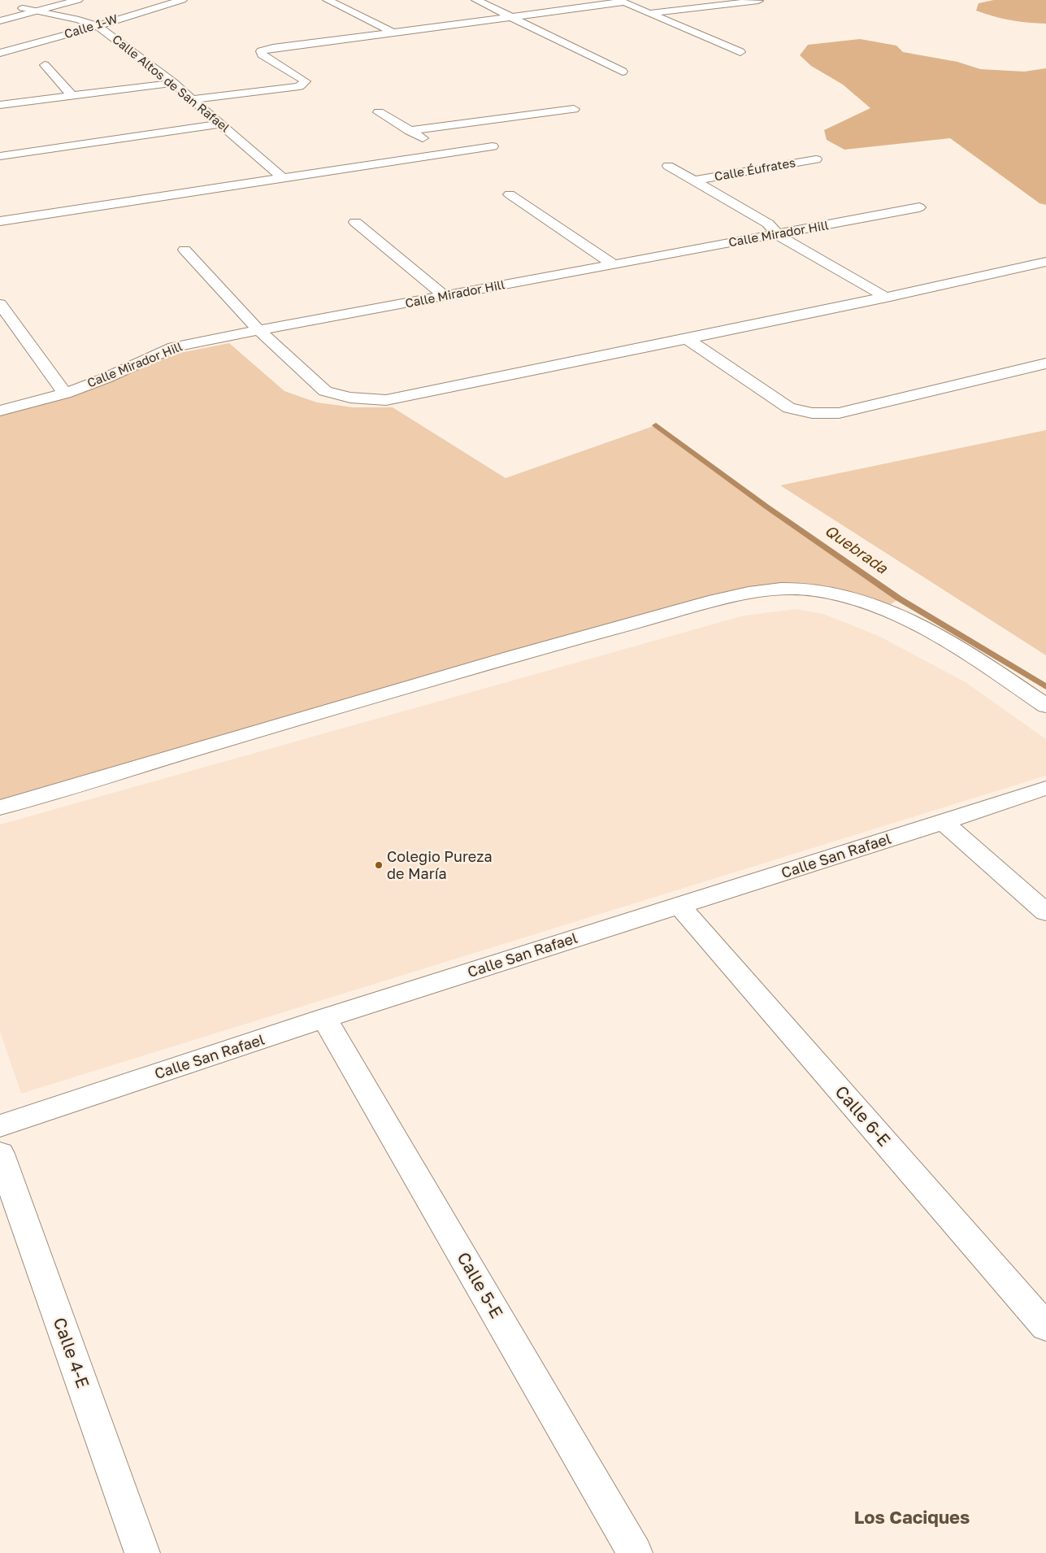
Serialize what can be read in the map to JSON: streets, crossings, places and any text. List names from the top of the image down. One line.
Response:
{"streets":{"street":["Calle 1-W","Calle Altos de San Rafael","Calle Éufrates","Calle Mirador Hill","Calle San Rafael","Calle 6-E","Calle 5-E","Calle 4-E"]},"crossings":[["Calle 1-W","Calle Altos de San Rafael"],["Calle San Rafael","Calle 6-E"],["Calle San Rafael","Calle 5-E"]],"districts":["Los Caciques"],"water":["Quebrada"],"places":["Colegio Pureza de María"]}
